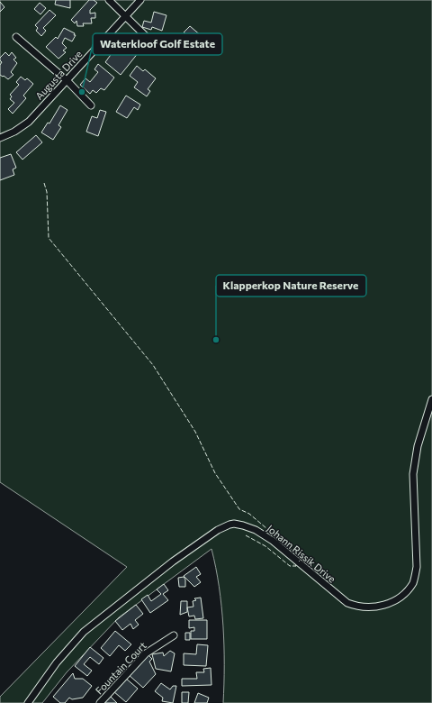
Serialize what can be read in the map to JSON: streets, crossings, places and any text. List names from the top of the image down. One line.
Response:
{"streets":{"street":["Augusta Drive","Johann Rissik Drive","Fountain Court"]},"places":["Waterkloof Golf Estate","Klapperkop Nature Reserve"]}
